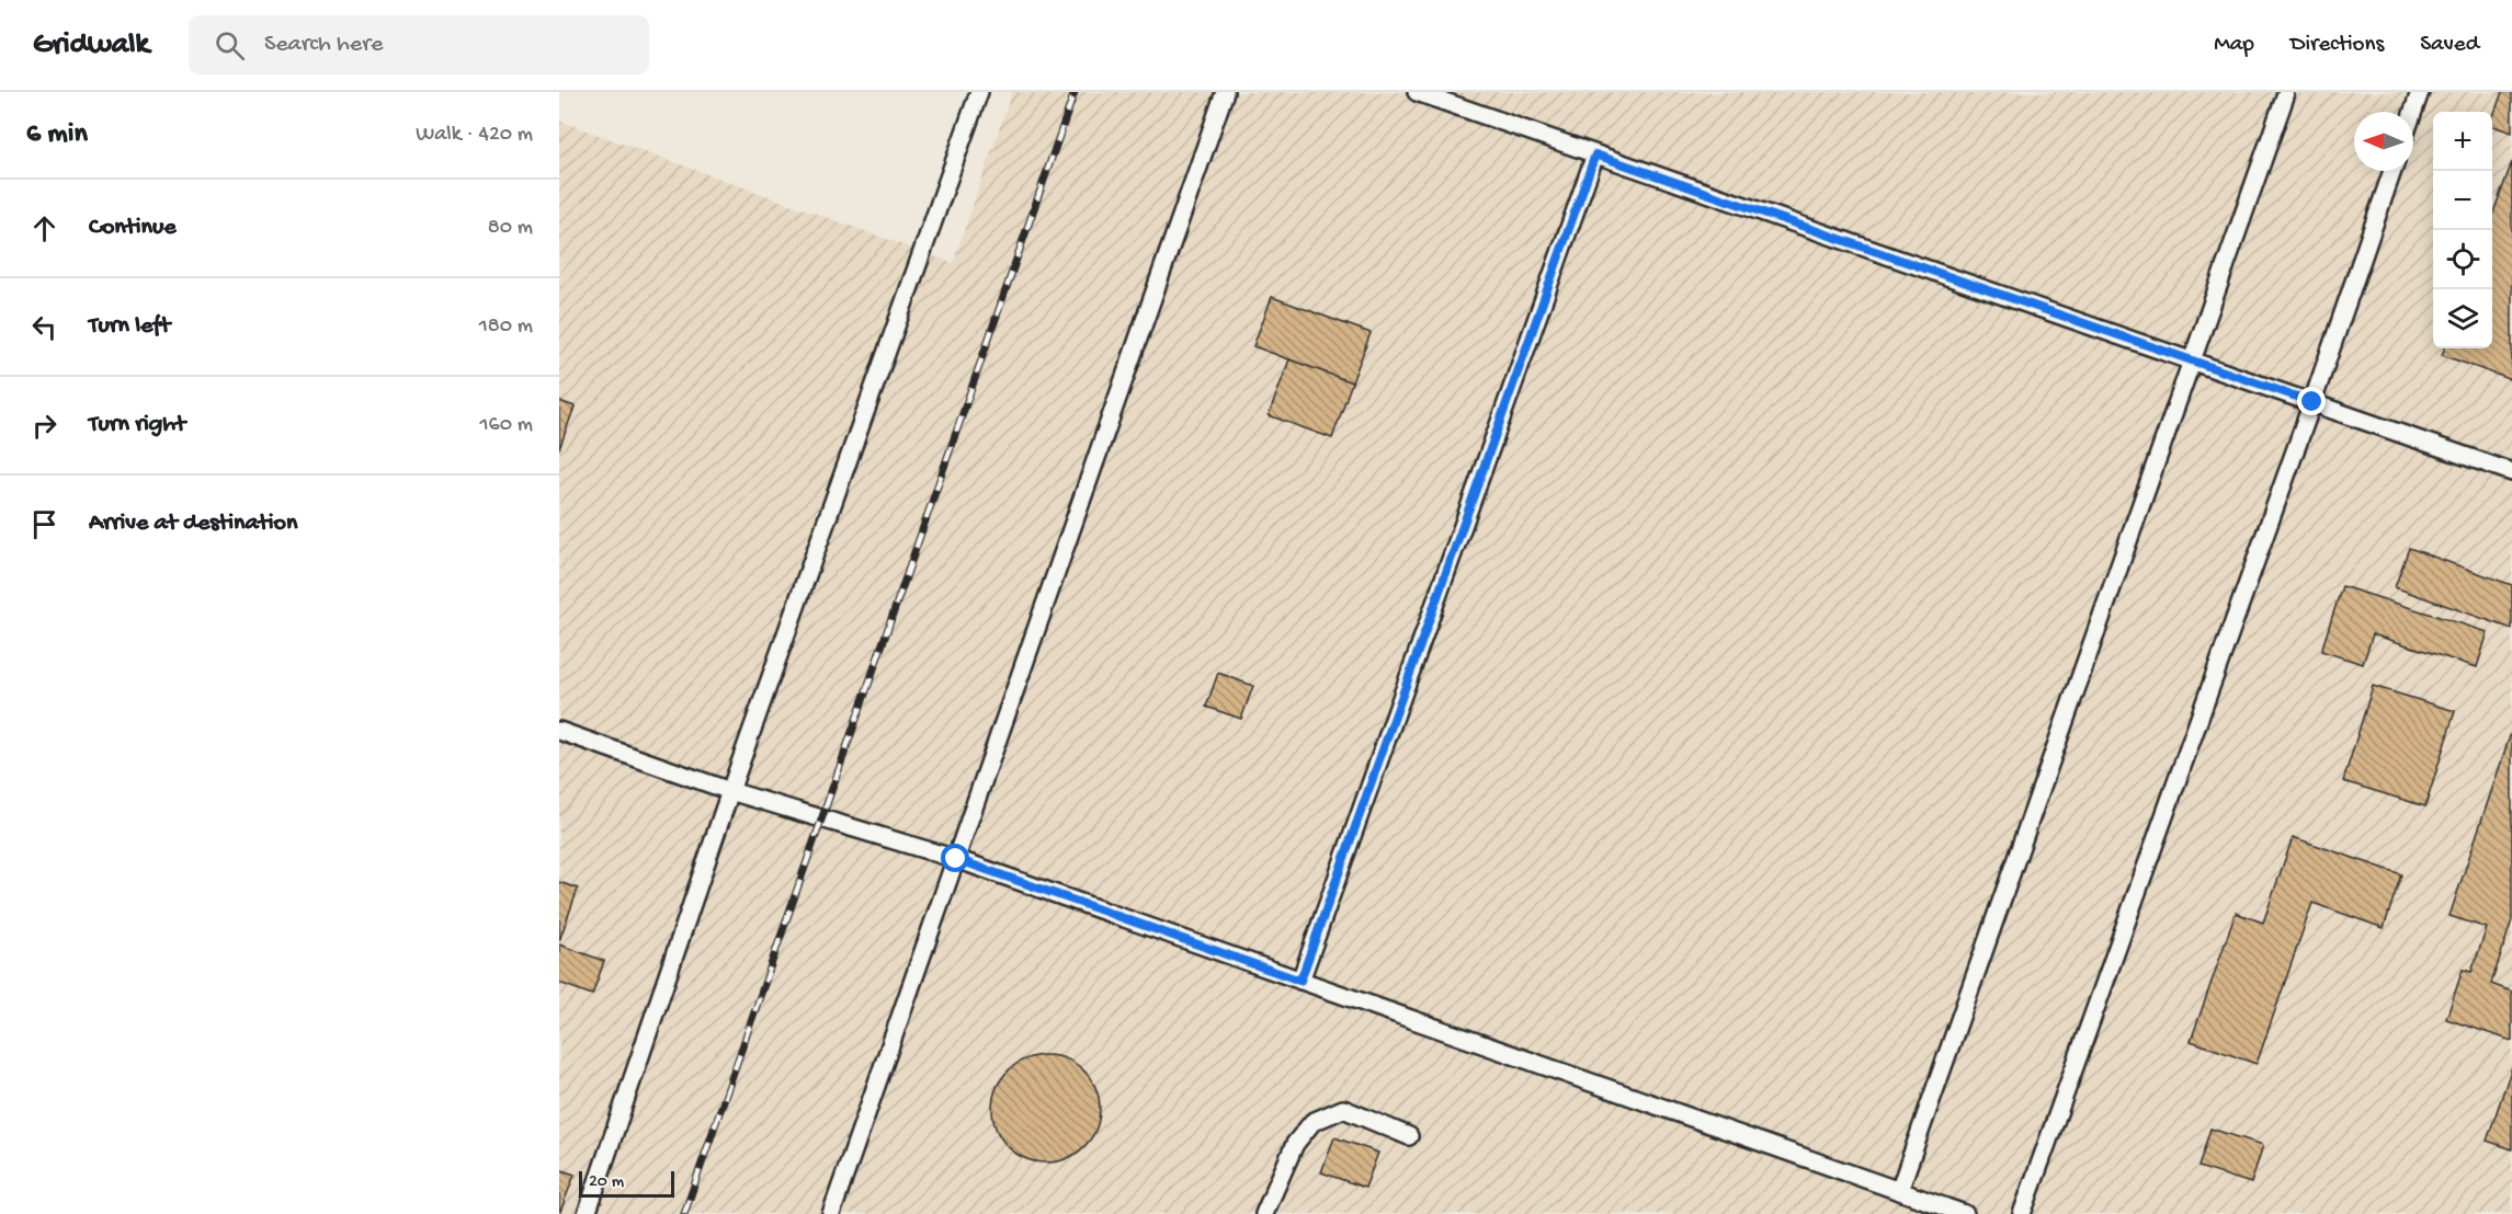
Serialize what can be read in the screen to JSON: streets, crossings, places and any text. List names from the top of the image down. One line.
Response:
{"scale_bar":"20 m","north":"left","page":{"header":"Gridwalk","search":"Search here","nav":["Map","Directions","Saved"],"heading":["6 min","Walk · 420 m"],"map_buttons":["+","−"],"list":[["Continue","80 m"],["Turn left","180 m"],["Turn right","160 m"],"Arrive at destination"],"scale":"20 m"}}
